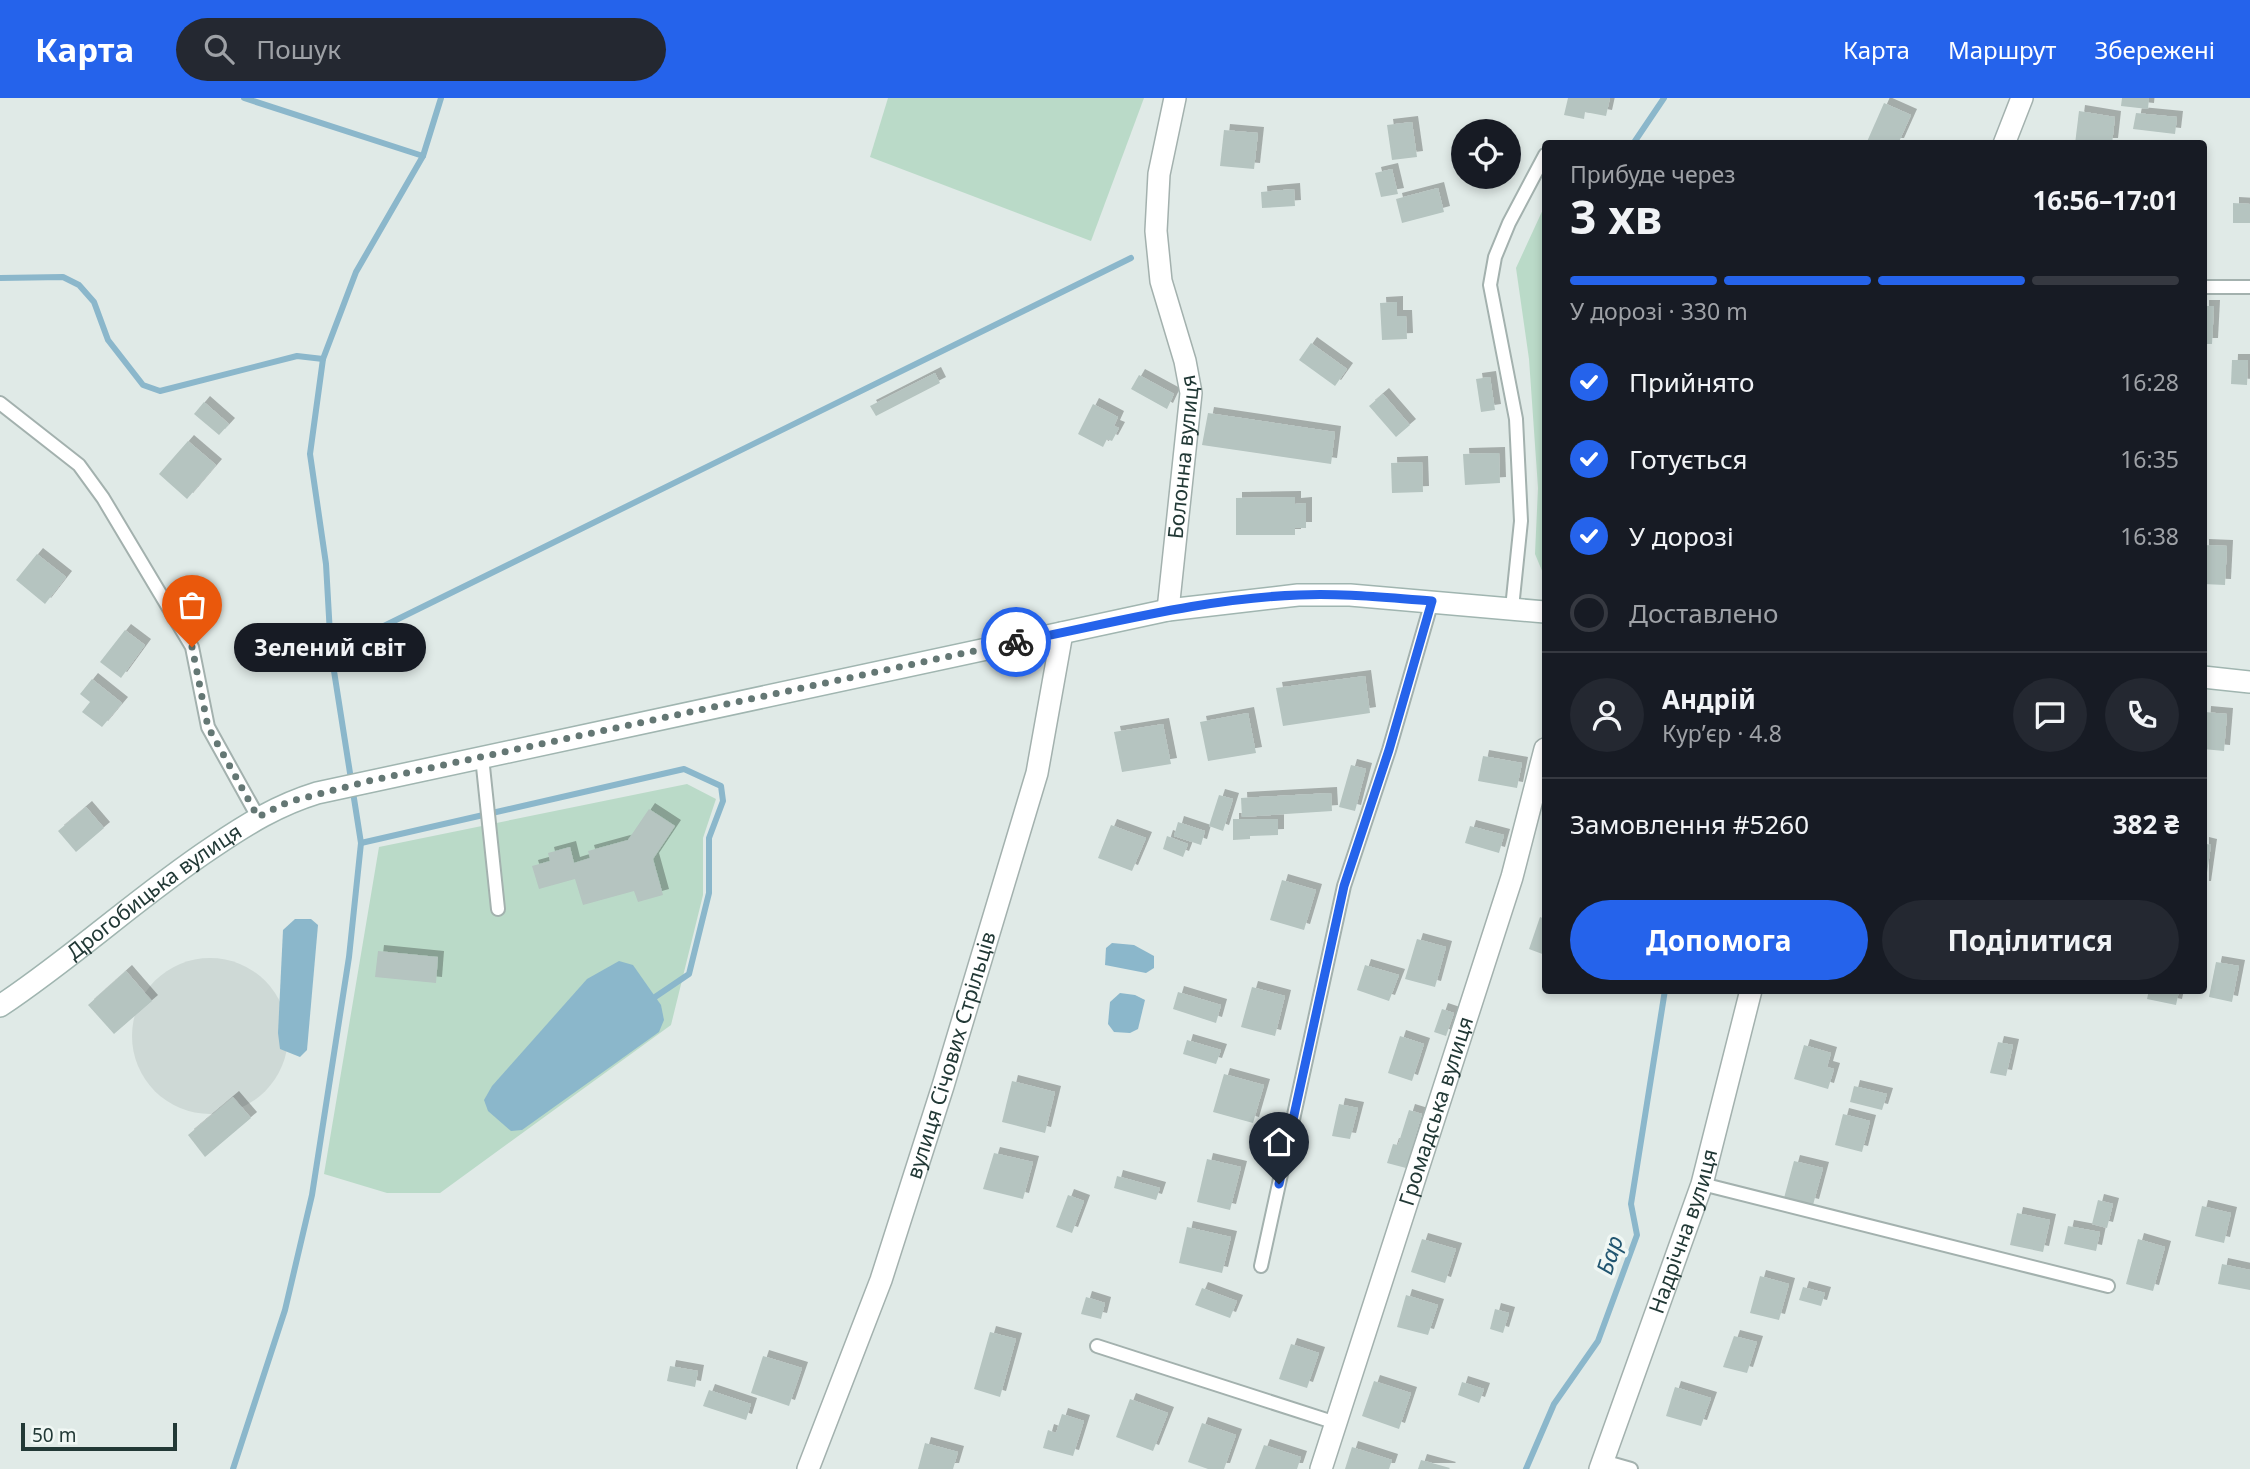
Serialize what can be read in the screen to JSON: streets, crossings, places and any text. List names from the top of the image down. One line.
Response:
{"streets":{"street":["Болонна вулиця","Дрогобицька вулиця","вулиця Січових Стрільців","Громадська вулиця","Надрічна вулиця"]},"crossings":[["Болонна вулиця","Дрогобицька вулиця"],["Дрогобицька вулиця","вулиця Січових Стрільців"]],"water":["Бар"],"places":["Зелений світ"],"scale_bar":"50 m","page":{"header":"Карта","search":"Пошук","nav":["Карта","Маршрут","Збережені"],"heading":["3 хв","Прибуде через","16:56–17:01"],"panel":["Андрій","Кур’єр · 4.8","Замовлення #5260","382 ₴"],"bar":"У дорозі · 330 m","list":[["Прийнято","16:28"],["Готується","16:35"],["У дорозі","16:38"],"Доставлено"],"bubble":"Зелений світ","buttons":["Допомога","Поділитися"],"scale":"50 m"}}
